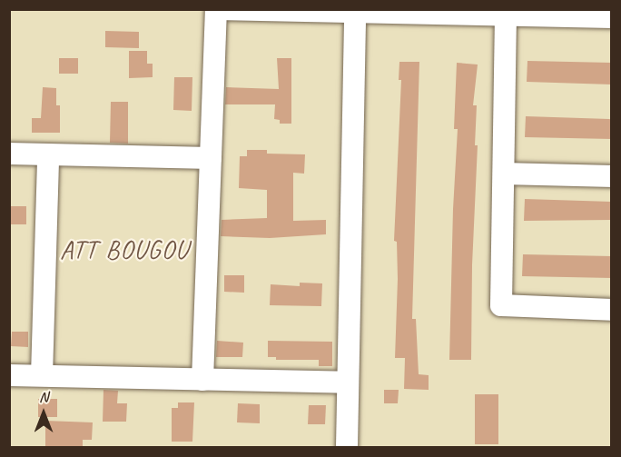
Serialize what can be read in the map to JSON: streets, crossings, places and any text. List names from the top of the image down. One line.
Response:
{"districts":["ATT BOUGOU"],"north":"top"}
